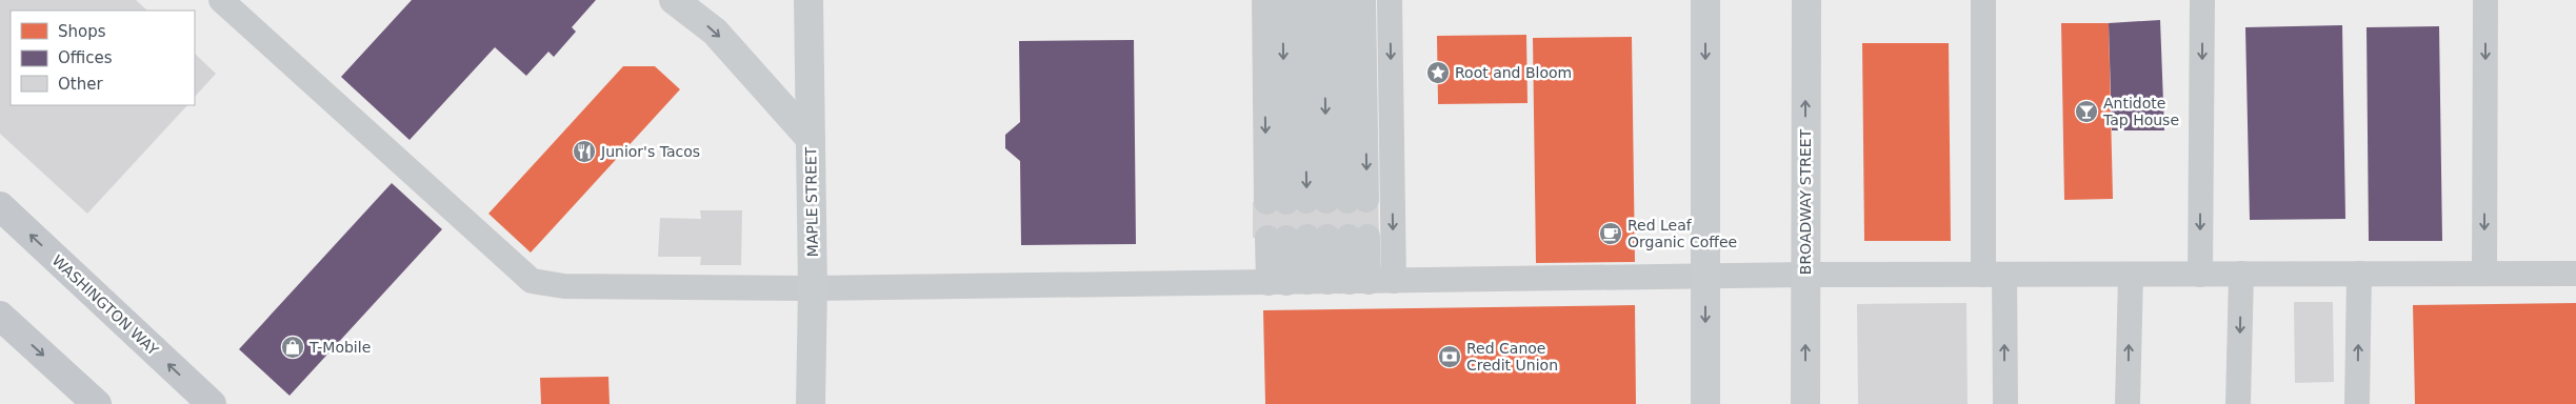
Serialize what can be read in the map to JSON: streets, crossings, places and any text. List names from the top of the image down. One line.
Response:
{"streets":{"main road":["WASHINGTON WAY"],"street":["MAPLE STREET","BROADWAY STREET"]},"places":{"place":["Root and Bloom"],"bar":["Antidote Tap House"],"restaurant":["Junior's Tacos"],"cafe":["Red Leaf Organic Coffee"],"shop":["T-Mobile"],"bank":["Red Canoe Credit Union"]},"legend":["Shops","Offices","Other"]}
